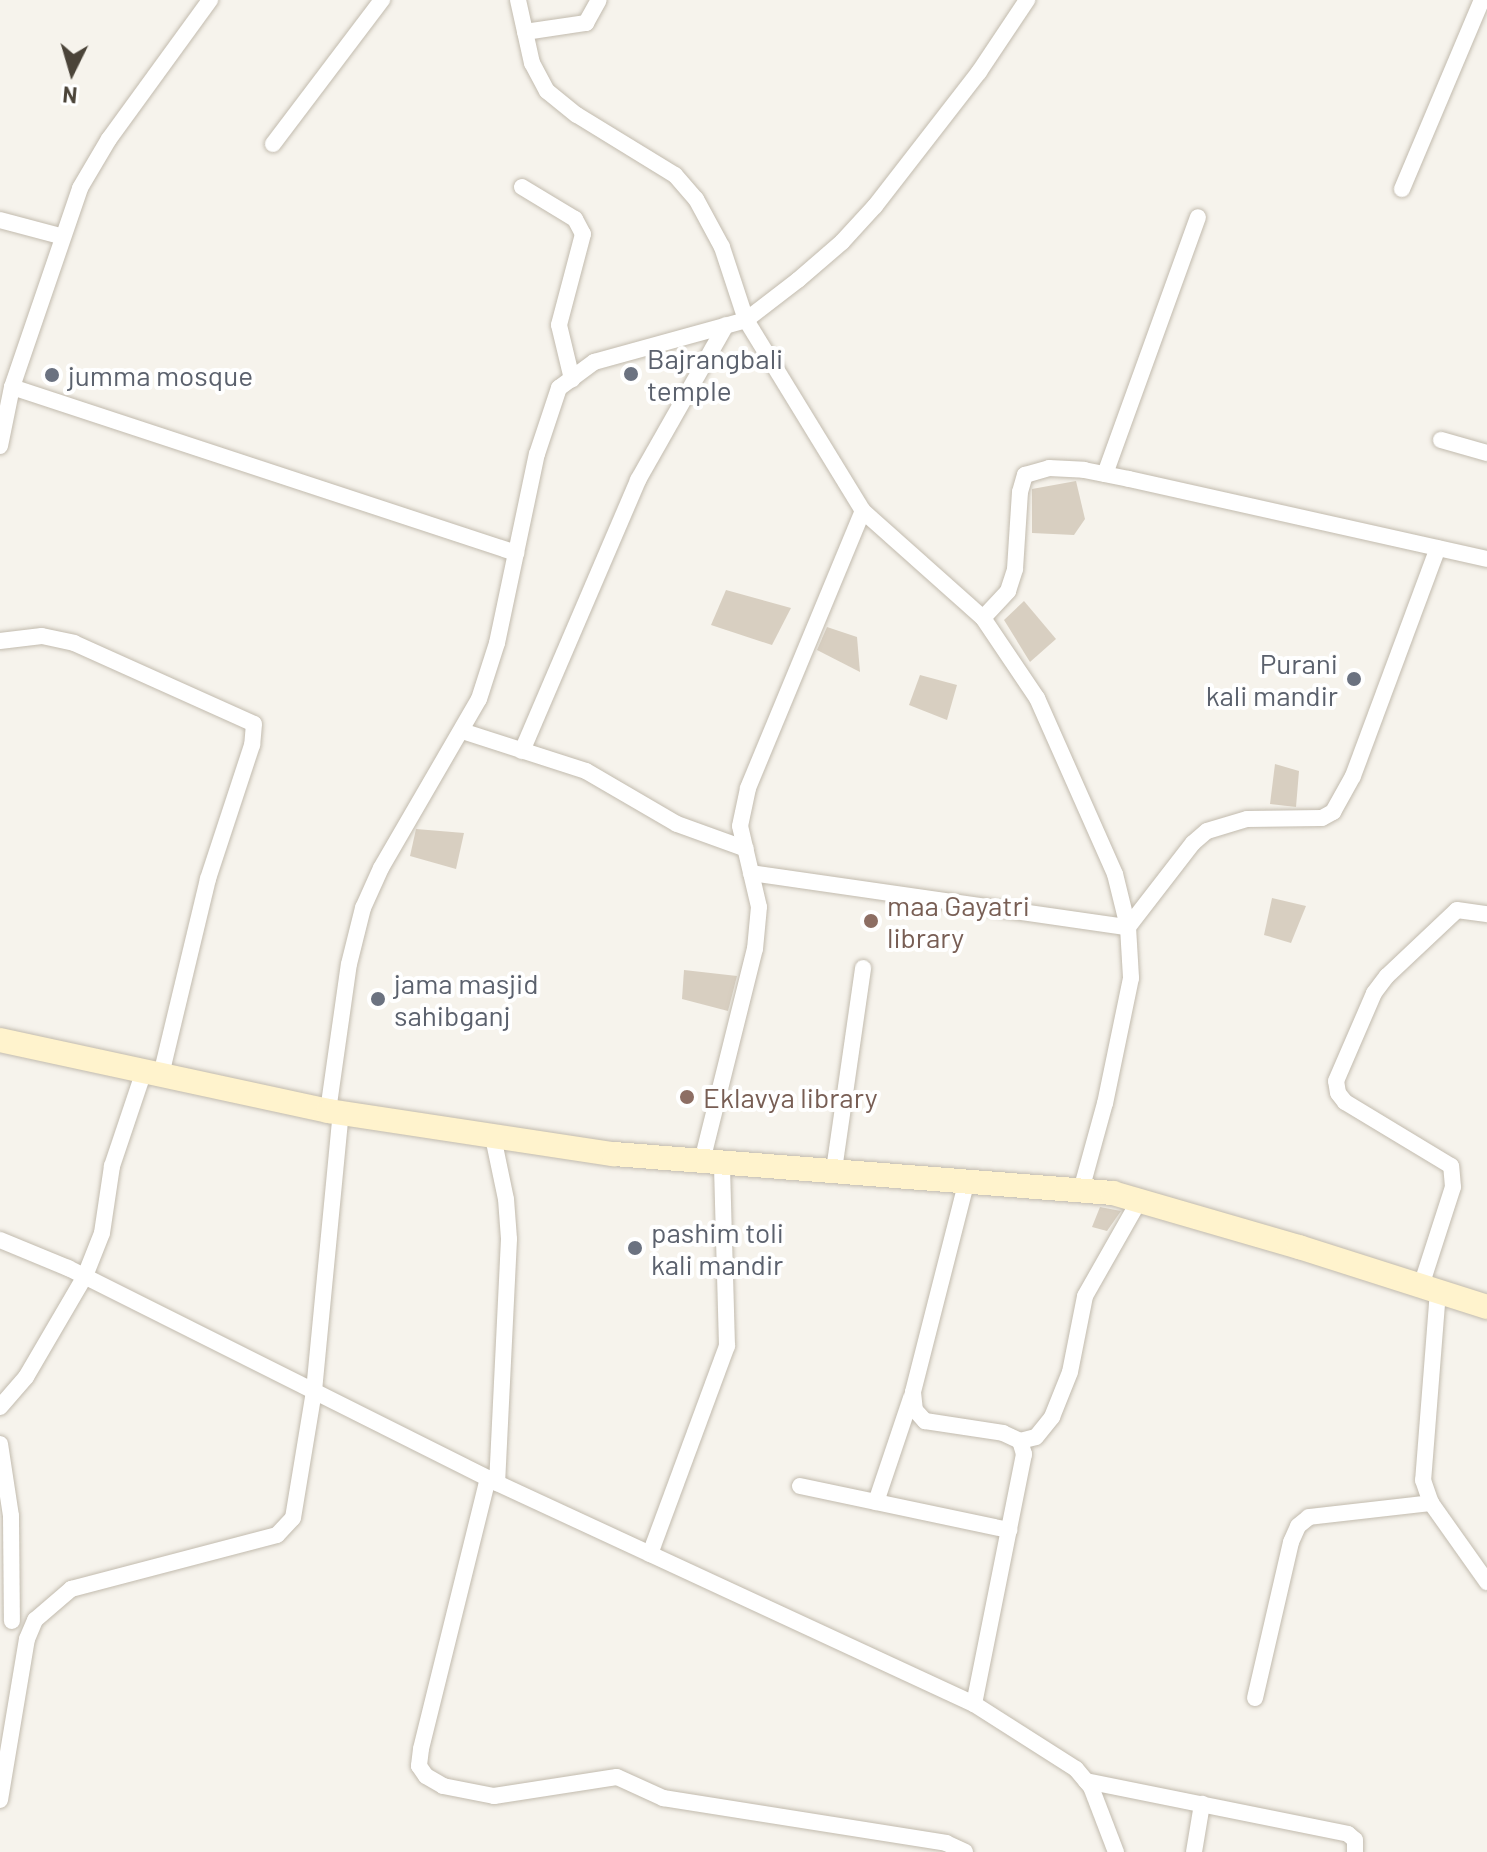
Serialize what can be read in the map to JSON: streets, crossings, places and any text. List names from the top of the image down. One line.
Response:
{"places":["Bajrangbali temple","jumma mosque","Purani kali mandir","maa Gayatri library","jama masjid sahibganj","Eklavya library","pashim toli kali mandir"],"north":"bottom"}
